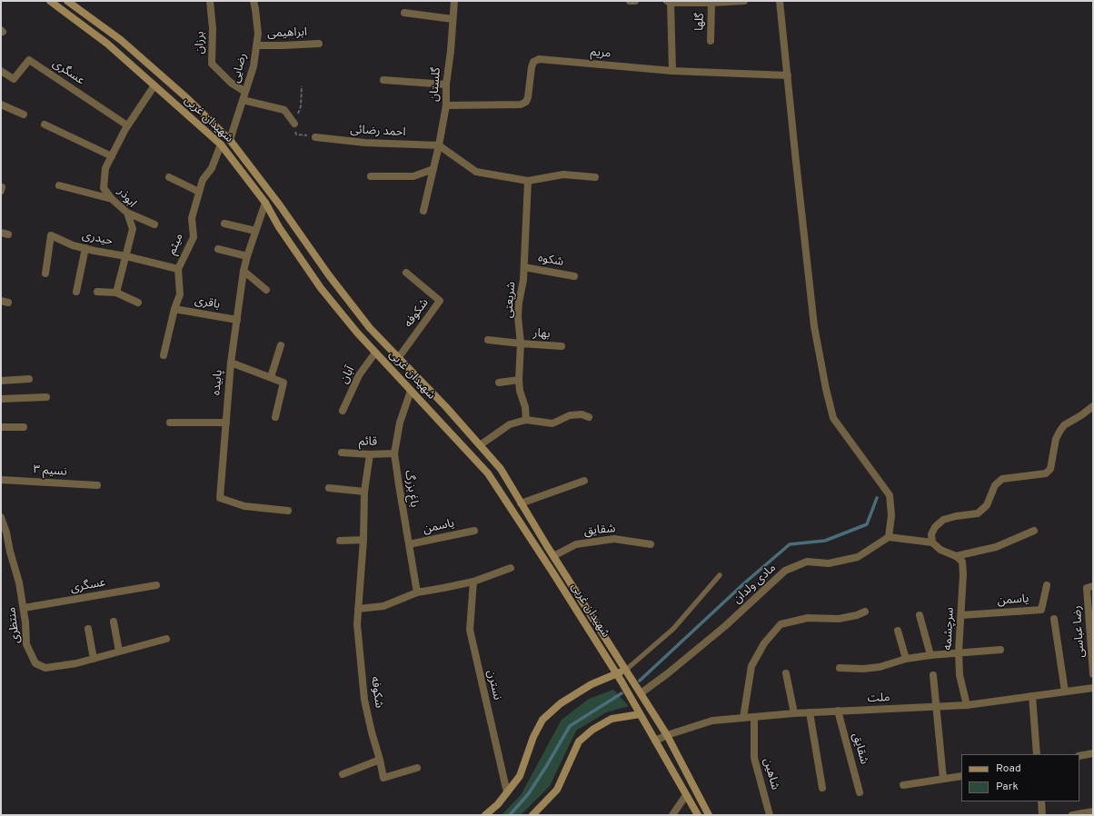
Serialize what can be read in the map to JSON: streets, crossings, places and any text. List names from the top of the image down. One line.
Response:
{"streets":{"main road":["شهیدان غربی"],"street":["گلها","ابراهیمی","برزان","مریم","رضایی","عسگری","گلستان","احمد رضائی","ابوذر","حیدری","میثم","شکوه","شریعتی","باقری","شکوفه","بهار","آبان","پابیده","قائم","نسیم ۳","باغ بزرگ","یاسمن","شقایق","مادی ولدان","منتظری","سرچشمه","رضا عباسی","نسترن","ملت","شاهین"]},"crossings":[["ابراهیمی","رضایی"],["برزان","رضایی"],["مریم","گلستان"],["رضایی","شهیدان غربی"],["عسگری","ابوذر"],["عسگری","منتظری"],["گلستان","احمد رضائی"],["شهیدان غربی","ابوذر"],["شهیدان غربی","میثم"],["شهیدان غربی","شکوفه"],["شهیدان غربی","آبان"],["شهیدان غربی","پابیده"],["شهیدان غربی","باغ بزرگ"],["شهیدان غربی","شقایق"],["شهیدان غربی","مادی ولدان"],["شهیدان غربی","ملت"],["ابوذر","حیدری"],["حیدری","میثم"],["میثم","باقری"],["شکوه","شریعتی"],["شریعتی","بهار"],["باقری","پابیده"],["شکوفه","قائم"],["قائم","باغ بزرگ"],["باغ بزرگ","یاسمن"],["یاسمن","سرچشمه"],["شقایق","ملت"],["سرچشمه","ملت"],["ملت","شاهین"]],"legend":["Road","Park"]}
